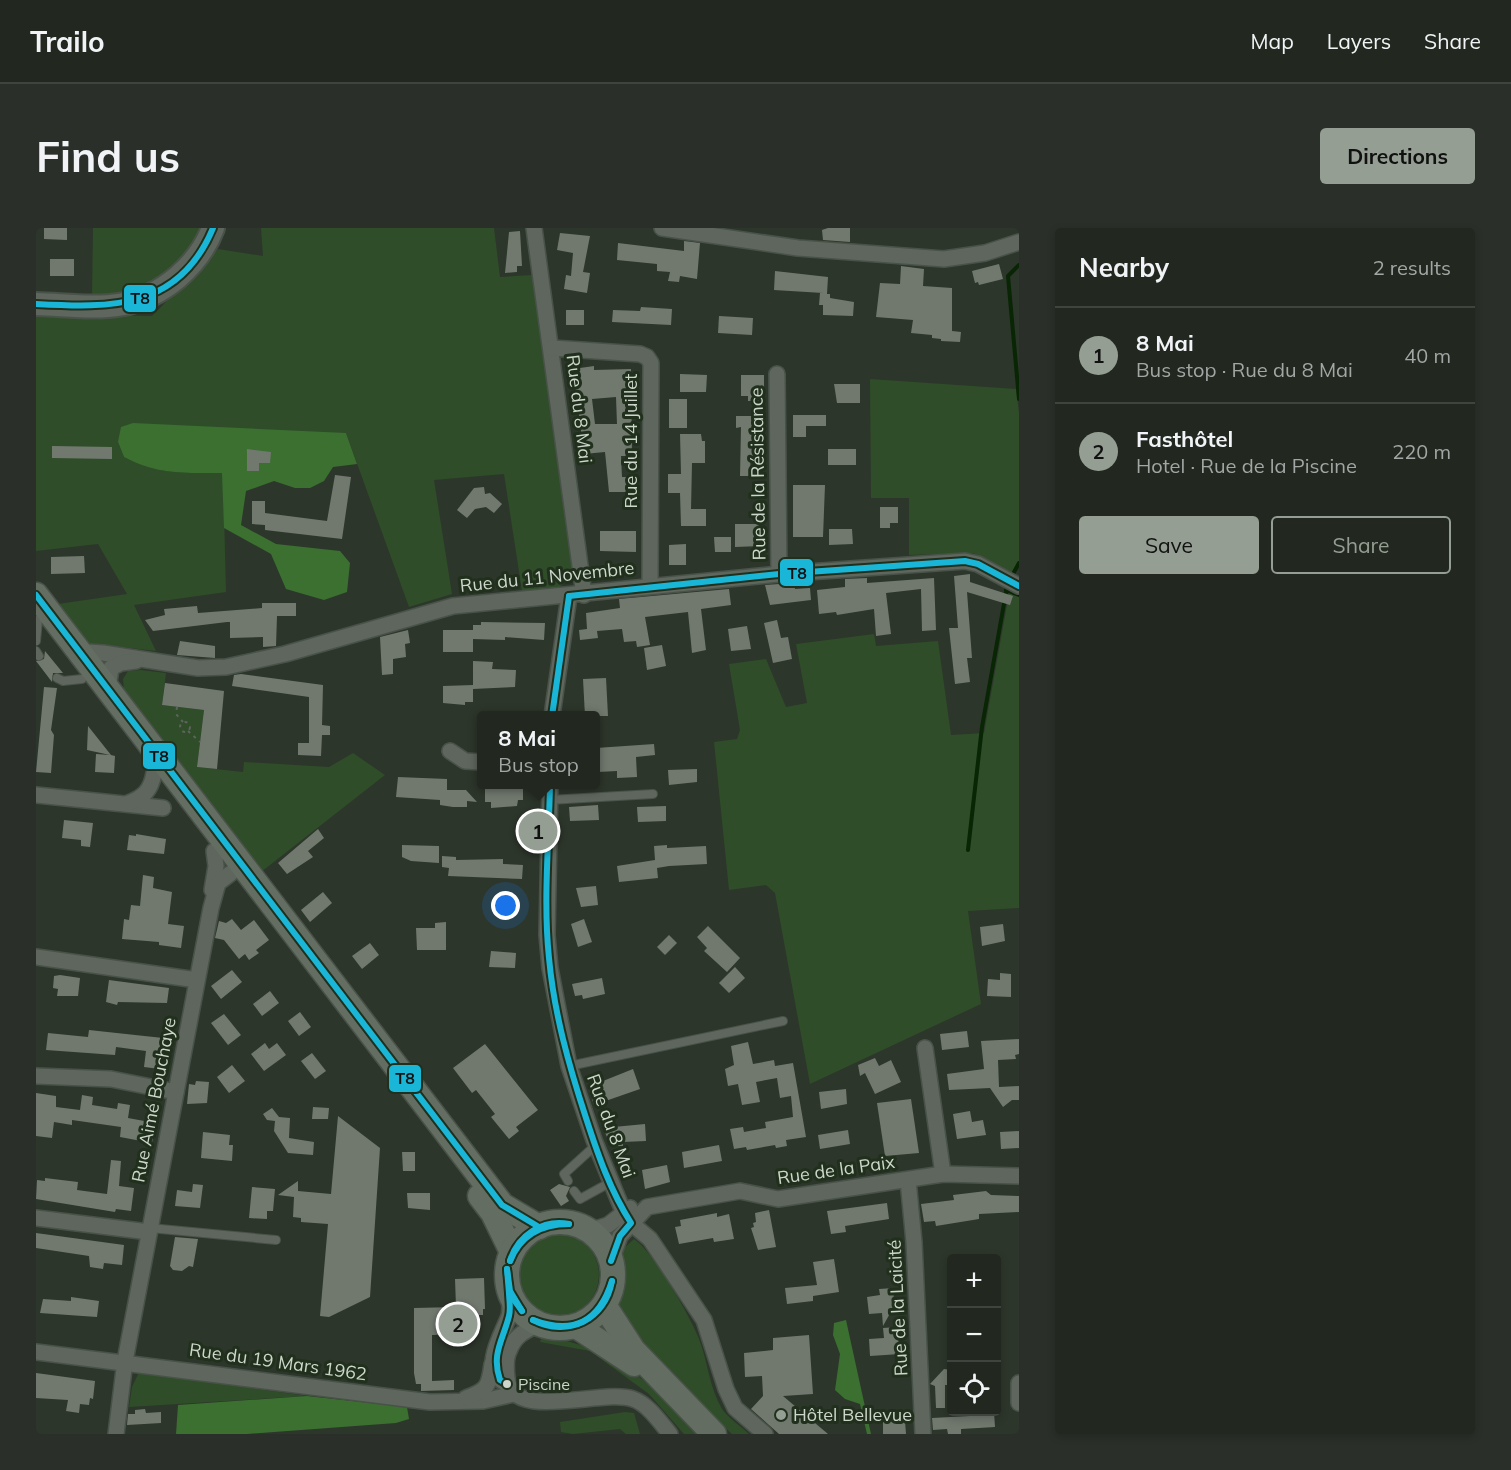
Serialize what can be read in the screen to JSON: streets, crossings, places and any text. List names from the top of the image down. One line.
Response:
{"streets":{"street":["Rue du 8 Mai","Rue du 14 Juillet","Rue de la Résistance","Rue du 11 Novembre","Rue Aimé Bouchaye","Rue de la Paix","Rue de la Laicité","Rue du 19 Mars 1962"]},"crossings":[["Rue du 8 Mai","Rue du 14 Juillet"],["Rue du 8 Mai","Rue du 11 Novembre"],["Rue du 8 Mai","Rue de la Paix"],["Rue du 14 Juillet","Rue du 11 Novembre"],["Rue de la Résistance","Rue du 11 Novembre"],["Rue Aimé Bouchaye","Rue du 19 Mars 1962"],["Rue de la Paix","Rue de la Laicité"]],"places":["Piscine","Hôtel Bellevue"],"lines":["transit line T8"],"page":{"header":"Trailo","nav":["Map","Layers","Share"],"buttons":["Directions",["Save","Share"]],"title":"Find us","heading":["Nearby","2 results"],"list":[{"mark":"1","name":"8 Mai","note":"Bus stop · Rue du 8 Mai","value":"40 m"},{"mark":"2","name":"Fasthôtel","note":"Hotel · Rue de la Piscine","value":"220 m"}],"popup":["8 Mai","Bus stop"],"pins":["1","2"],"map_buttons":["+","−"]}}
